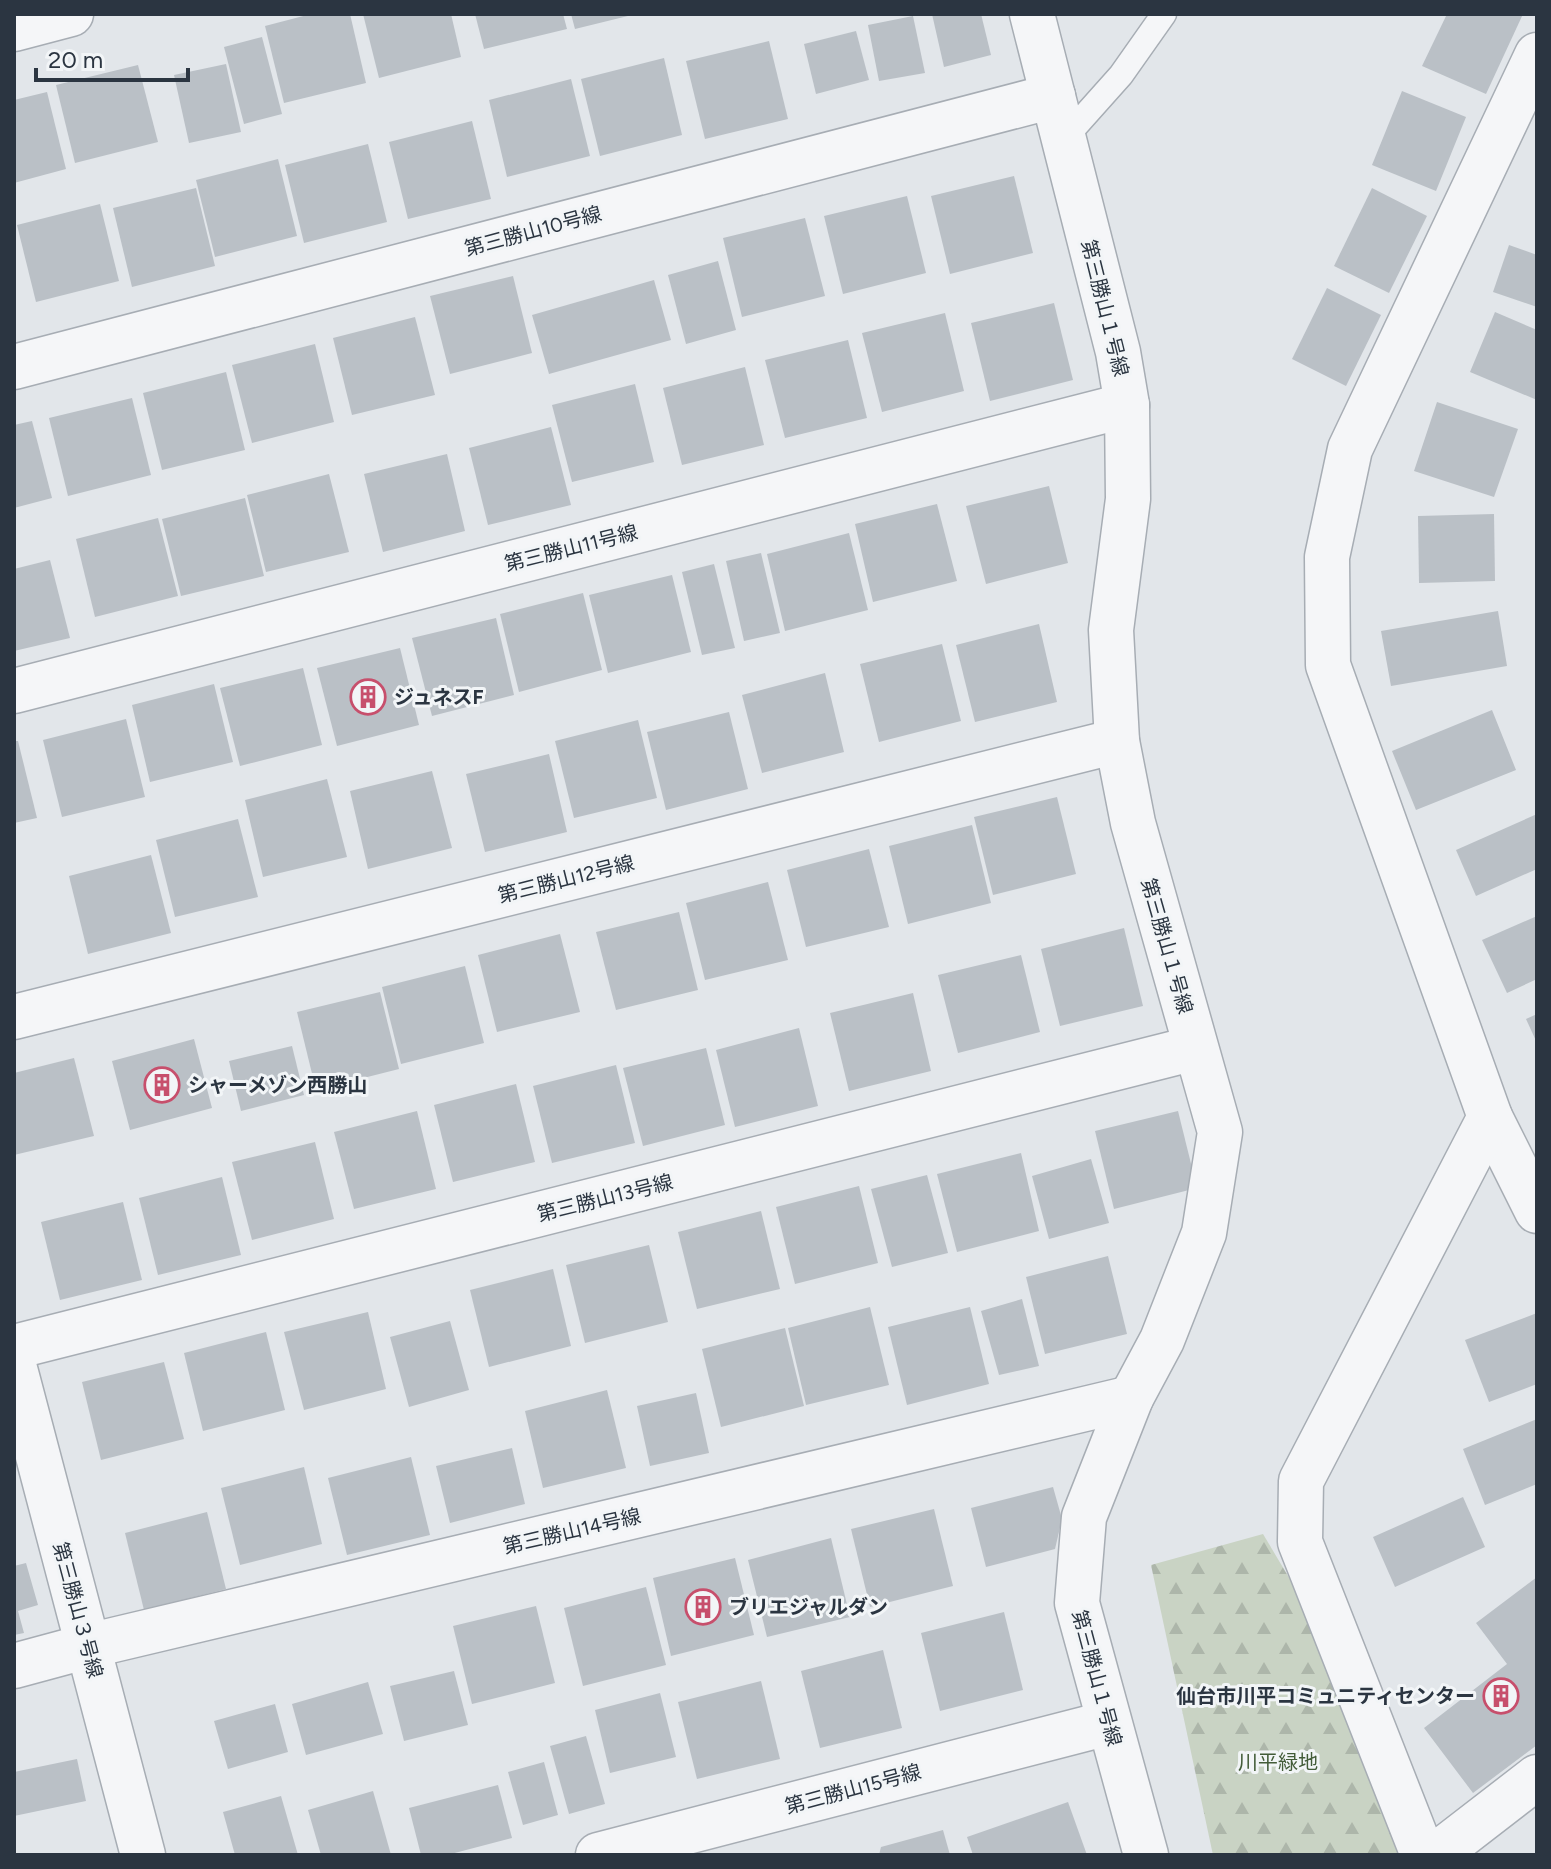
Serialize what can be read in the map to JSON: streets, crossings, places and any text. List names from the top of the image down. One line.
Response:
{"streets":{"street":["第三勝山10号線","第三勝山１号線","第三勝山11号線","第三勝山12号線","第三勝山13号線","第三勝山14号線","第三勝山３号線","第三勝山15号線"]},"crossings":[["第三勝山10号線","第三勝山１号線"],["第三勝山１号線","第三勝山11号線"],["第三勝山１号線","第三勝山12号線"],["第三勝山１号線","第三勝山13号線"],["第三勝山１号線","第三勝山14号線"],["第三勝山１号線","第三勝山15号線"],["第三勝山14号線","第三勝山３号線"]],"parks":["川平緑地"],"places":{"building":["ジュネスF","シャーメゾン西勝山","ブリエジャルダン","仙台市川平コミュニティセンター"]},"scale_bar":"20 m"}
